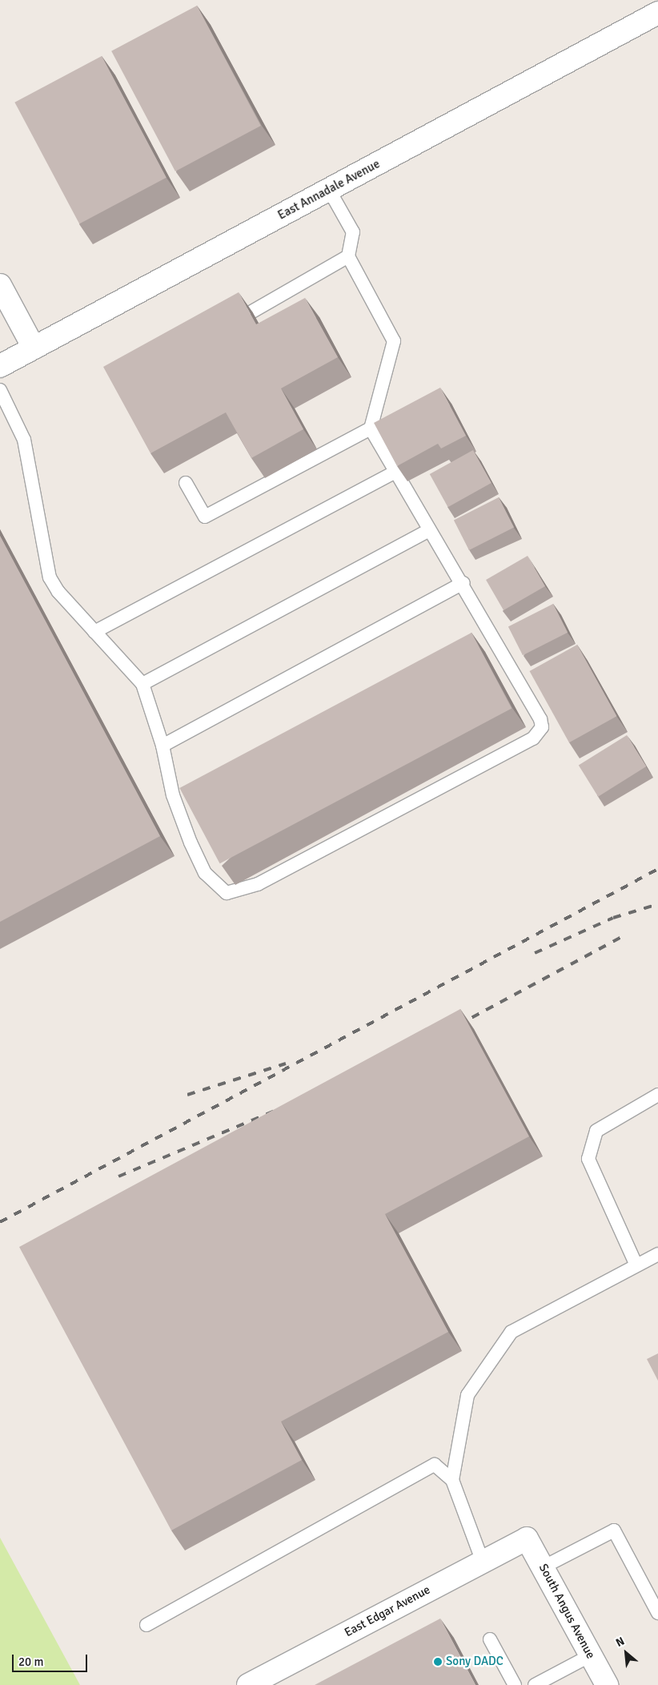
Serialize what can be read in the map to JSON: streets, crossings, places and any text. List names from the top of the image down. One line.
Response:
{"streets":{"street":["East Annadale Avenue","East Edgar Avenue","South Angus Avenue"]},"crossings":[["East Edgar Avenue","South Angus Avenue"]],"places":["Sony DADC"],"scale_bar":"20 m","north":"top left"}
